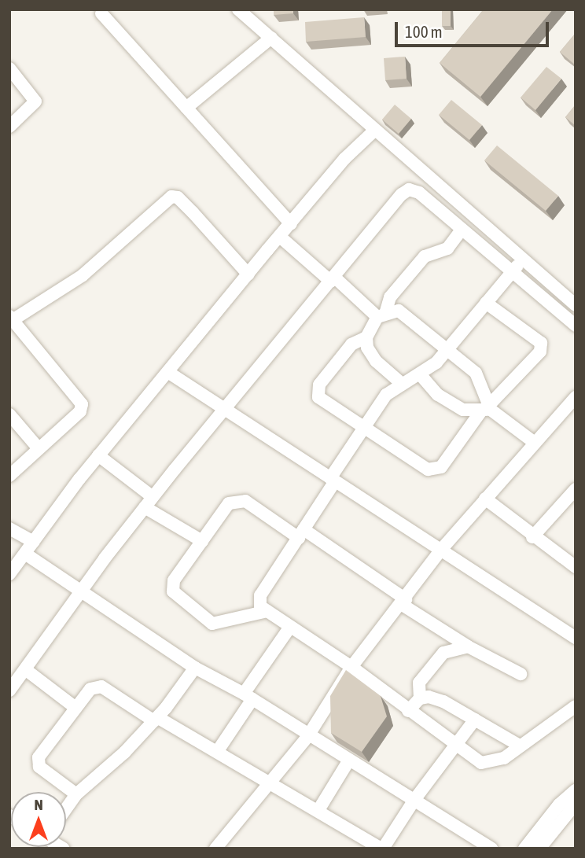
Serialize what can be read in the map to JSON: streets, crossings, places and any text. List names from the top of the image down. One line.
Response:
{"scale_bar":"100 m","north":"top"}
